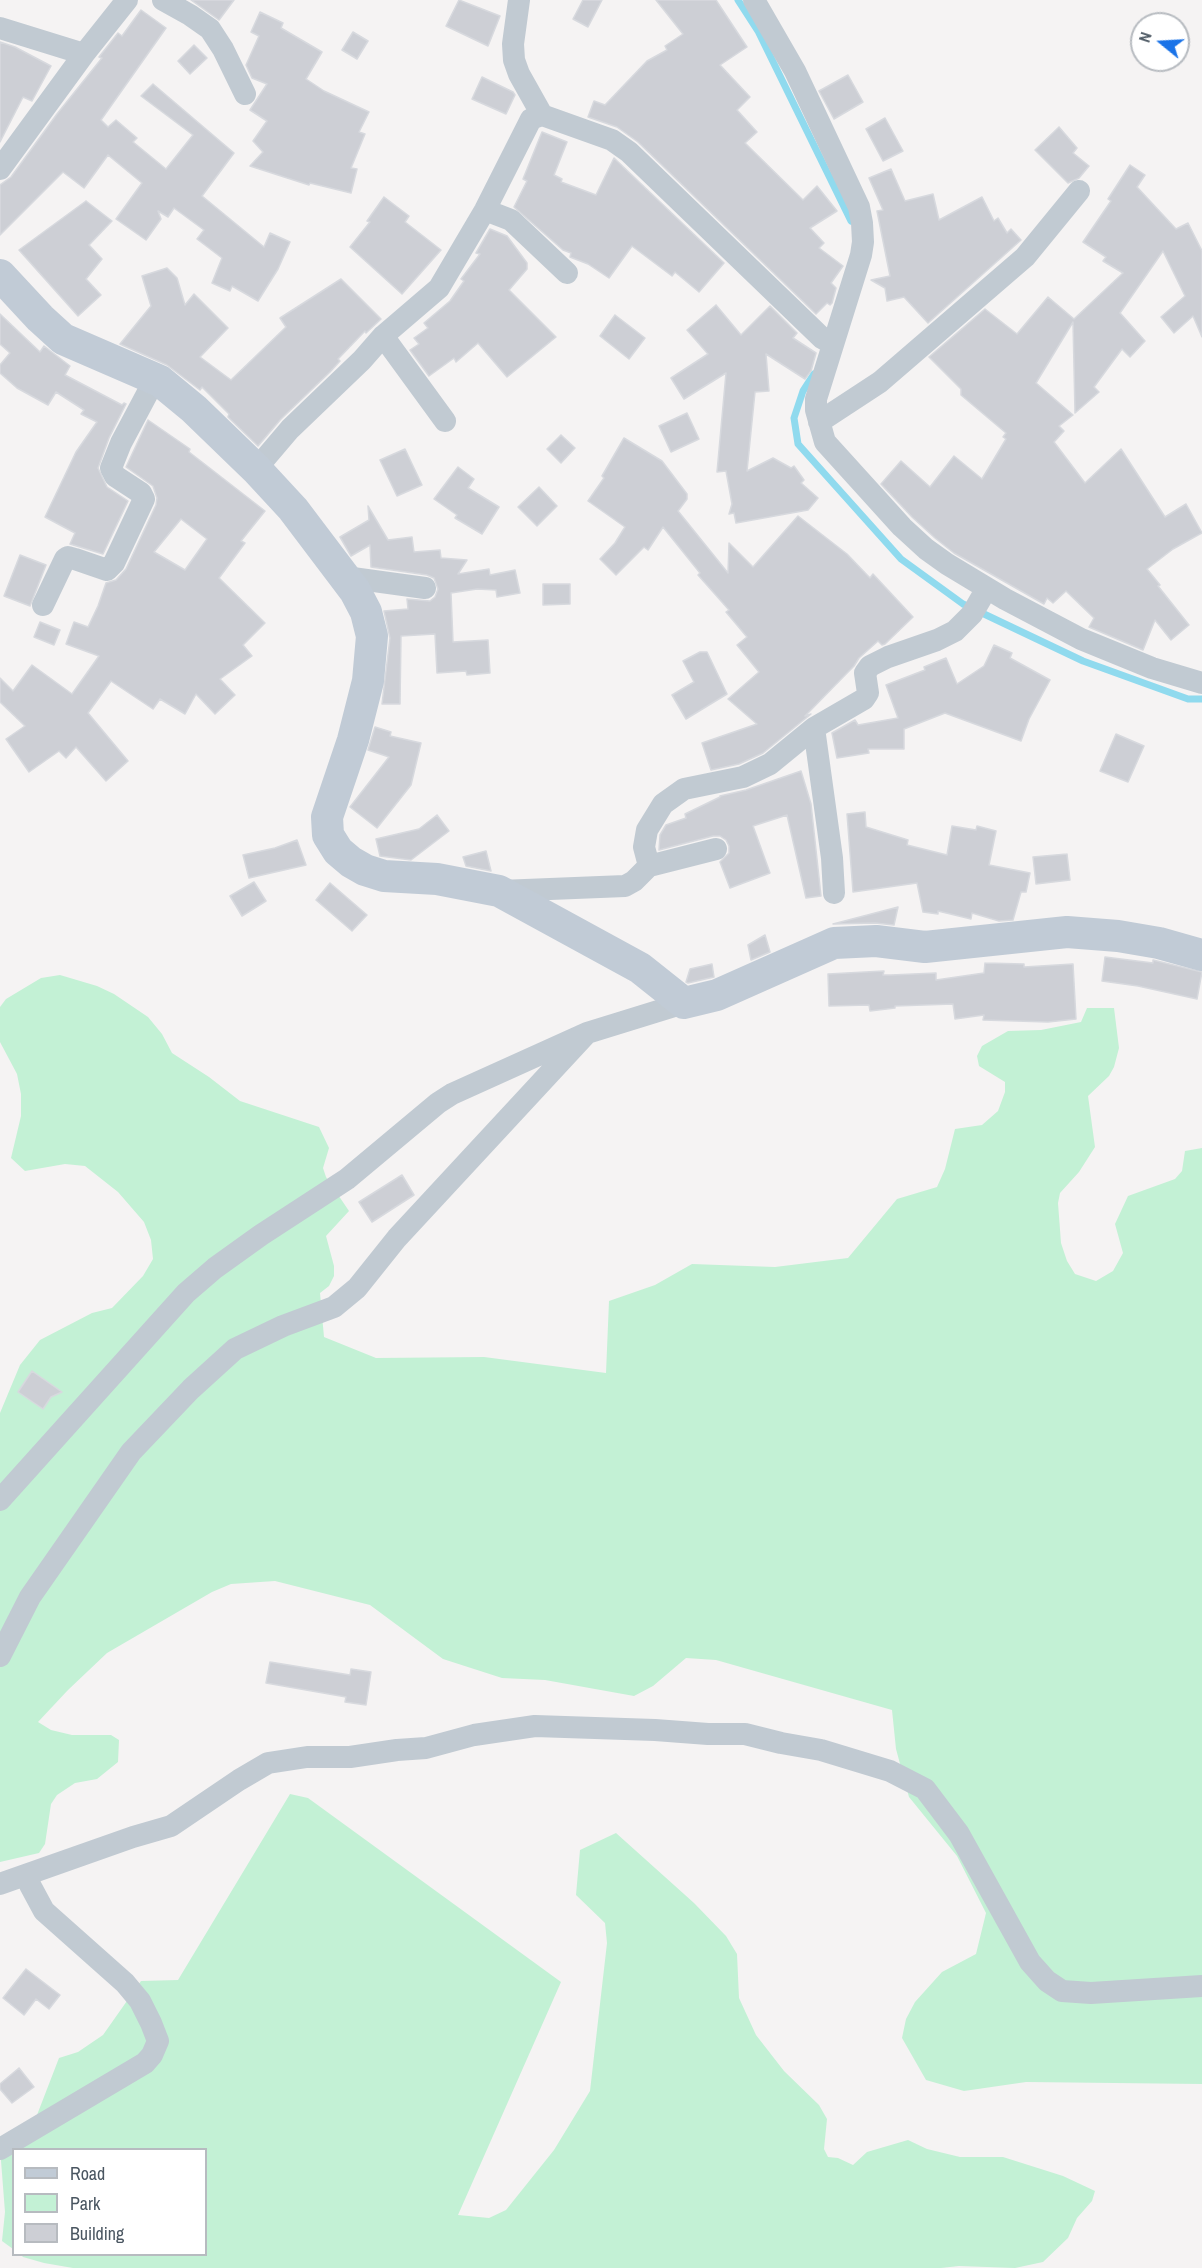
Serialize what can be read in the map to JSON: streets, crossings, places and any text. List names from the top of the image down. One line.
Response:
{"legend":["Road","Park","Building"],"north":"left"}
